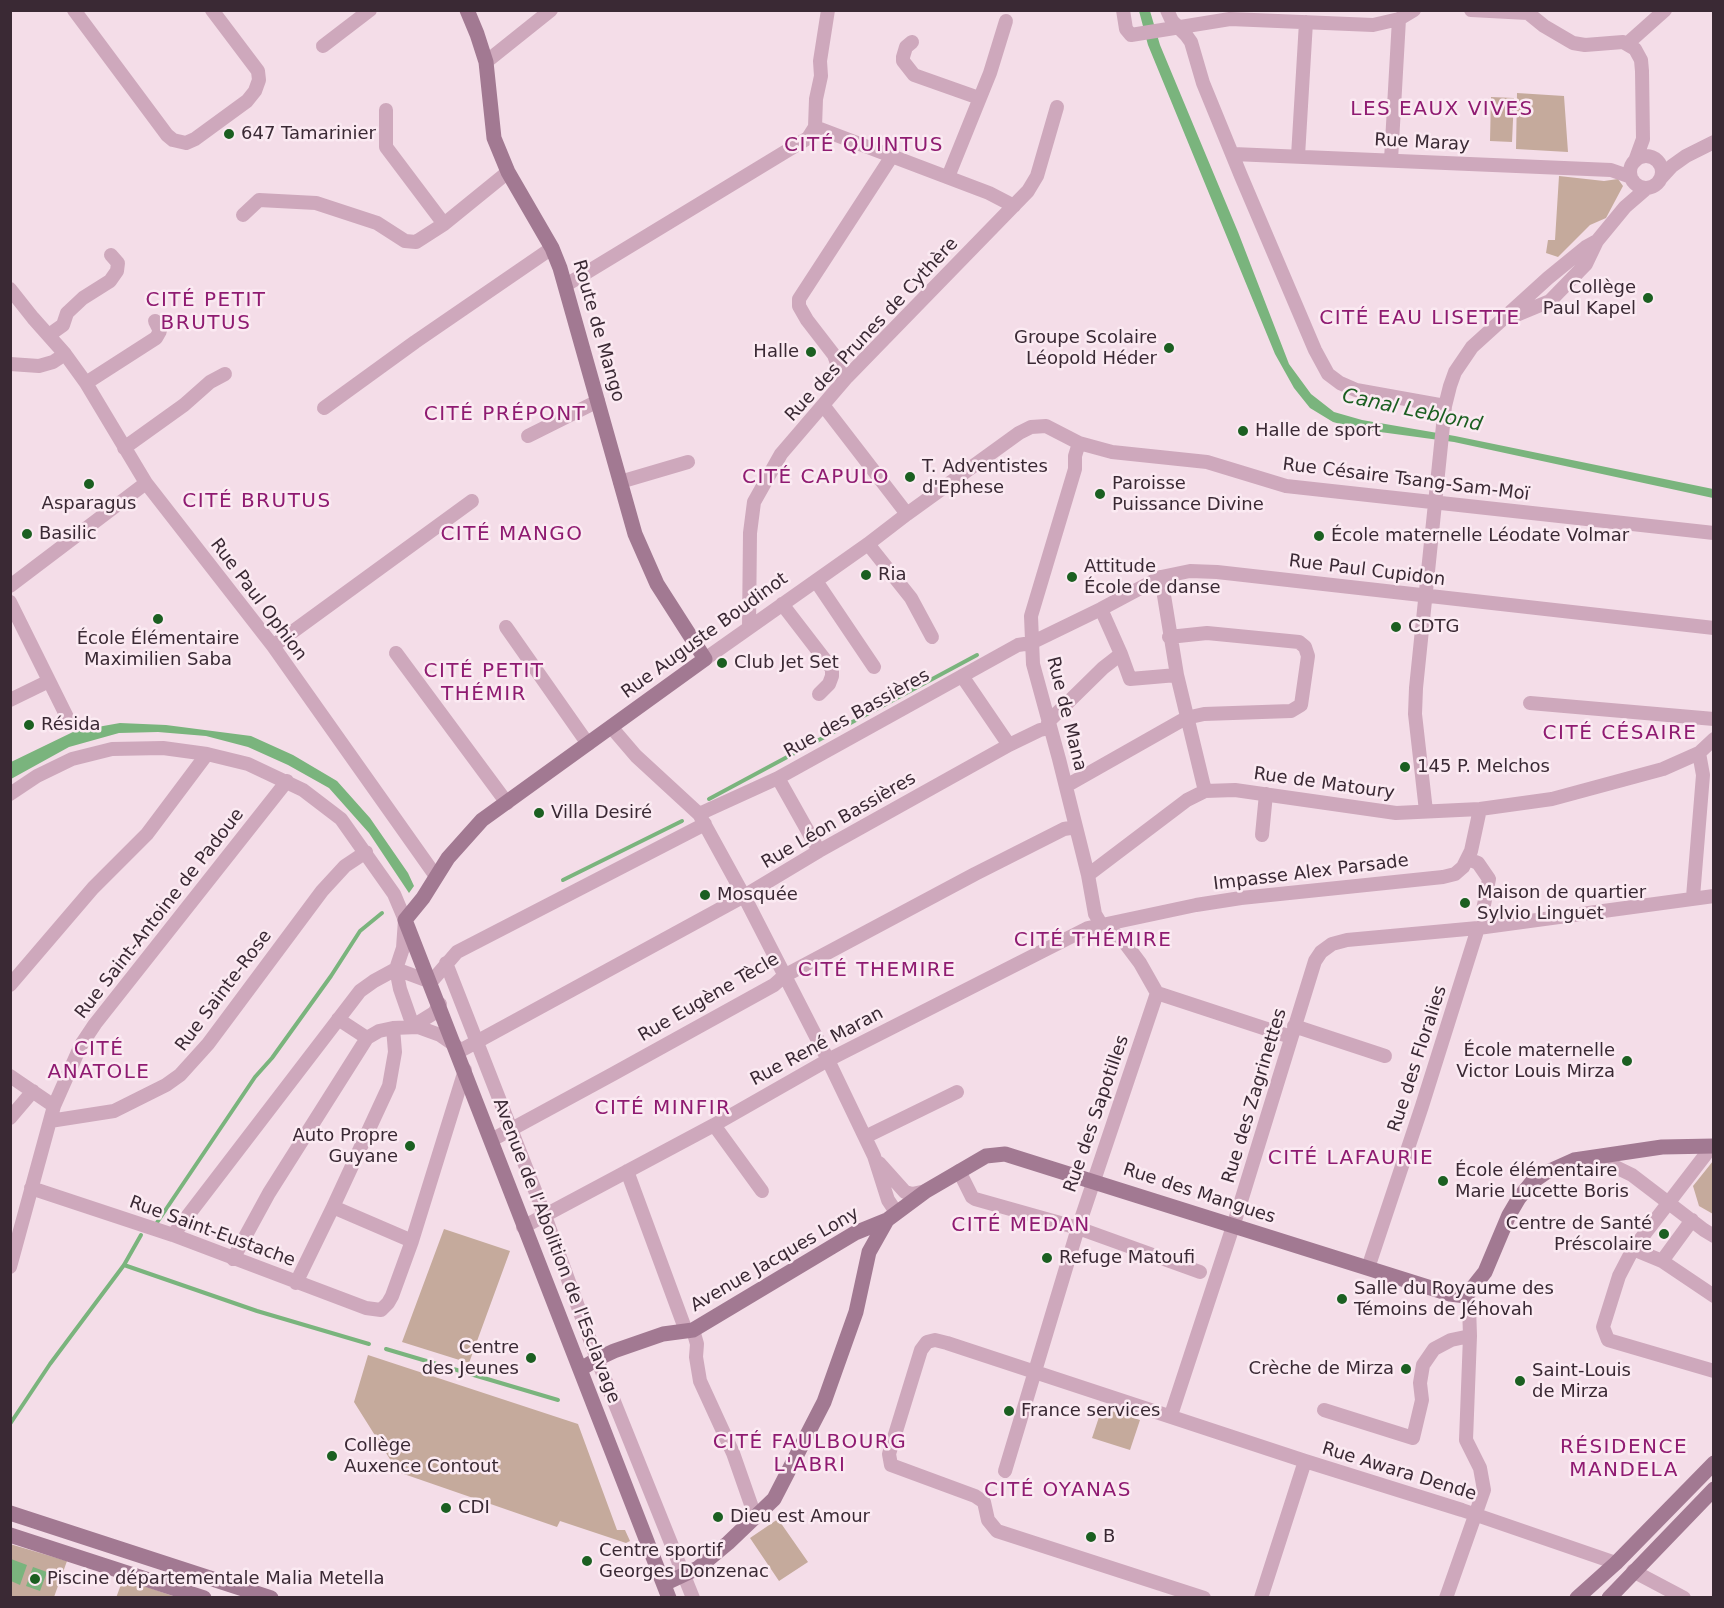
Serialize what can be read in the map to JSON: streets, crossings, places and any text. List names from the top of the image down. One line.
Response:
{"streets":{"street":["Rue Maray","Rue des Prunes de Cythère","Route de Mango","Rue Césaire Tsang-Sam-Moï","Rue Paul Cupidon","Rue Paul Ophion","Rue Auguste Boudinot","Rue des Bassières","Rue de Mana","Rue de Matoury","Rue Léon Bassières","Impasse Alex Parsade","Rue Saint-Antoine de Padoue","Rue Sainte-Rose","Rue Eugène Tècle","Rue René Maran","Rue des Floralies","Rue des Zagrinettes","Rue des Sapotilles","Rue des Mangues","Rue Saint-Eustache","Avenue de l'Abolition de l'Esclavage","Avenue Jacques Lony","Rue Awara Dende"]},"crossings":[["Rue des Prunes de Cythère","Rue Auguste Boudinot"],["Route de Mango","Rue Auguste Boudinot"],["Rue Césaire Tsang-Sam-Moï","Rue Auguste Boudinot"],["Rue Césaire Tsang-Sam-Moï","Rue de Mana"],["Rue Paul Cupidon","Rue des Bassières"],["Rue Paul Cupidon","Rue de Mana"],["Rue Paul Ophion","Rue Auguste Boudinot"],["Rue Auguste Boudinot","Avenue de l'Abolition de l'Esclavage"],["Rue des Bassières","Rue de Mana"],["Rue des Bassières","Avenue de l'Abolition de l'Esclavage"],["Rue de Mana","Rue de Matoury"],["Rue de Mana","Rue Léon Bassières"],["Rue de Mana","Impasse Alex Parsade"],["Rue de Mana","Rue Eugène Tècle"],["Rue de Mana","Rue René Maran"],["Rue Léon Bassières","Avenue de l'Abolition de l'Esclavage"],["Impasse Alex Parsade","Rue René Maran"],["Rue Saint-Antoine de Padoue","Rue Sainte-Rose"],["Rue Saint-Antoine de Padoue","Rue Saint-Eustache"],["Rue Eugène Tècle","Avenue de l'Abolition de l'Esclavage"],["Rue René Maran","Avenue de l'Abolition de l'Esclavage"],["Rue des Floralies","Rue des Zagrinettes"],["Rue des Floralies","Rue des Mangues"],["Rue des Zagrinettes","Rue des Mangues"],["Rue des Zagrinettes","Rue Awara Dende"],["Rue des Sapotilles","Rue des Mangues"],["Rue des Sapotilles","Rue Awara Dende"],["Rue des Mangues","Avenue Jacques Lony"],["Avenue de l'Abolition de l'Esclavage","Avenue Jacques Lony"]],"districts":["LES EAUX VIVES","CITÉ QUINTUS","CITÉ PETIT BRUTUS","CITÉ EAU LISETTE","CITÉ PRÉPONT","CITÉ CAPULO","CITÉ BRUTUS","CITÉ MANGO","CITÉ PETIT THÉMIR","CITÉ CÉSAIRE","CITÉ THÉMIRE","CITÉ THEMIRE","CITÉ ANATOLE","CITÉ MINFIR","CITÉ LAFAURIE","CITÉ MEDAN","CITÉ FAULBOURG L'ABRI","RÉSIDENCE MANDELA","CITÉ OYANAS"],"water":["Canal Leblond"],"places":["647 Tamarinier","Collège Paul Kapel","Groupe Scolaire Léopold Héder","Halle","Halle de sport","T. Adventistes d'Ephese","Asparagus","Paroisse Puissance Divine","Basilic","École maternelle Léodate Volmar","Ria","Attitude École de danse","École Élémentaire Maximilien Saba","CDTG","Club Jet Set","Résida","145 P. Melchos","Villa Desiré","Mosquée","Maison de quartier Sylvio Linguet","École maternelle Victor Louis Mirza","Auto Propre Guyane","École élémentaire Marie Lucette Boris","Centre de Santé Préscolaire","Refuge Matoufi","Salle du Royaume des Témoins de Jéhovah","Centre des Jeunes","Crèche de Mirza","Saint-Louis de Mirza","France services","Collège Auxence Contout","CDI","Dieu est Amour","B","Centre sportif Georges Donzenac","Piscine départementale Malia Metella"]}
